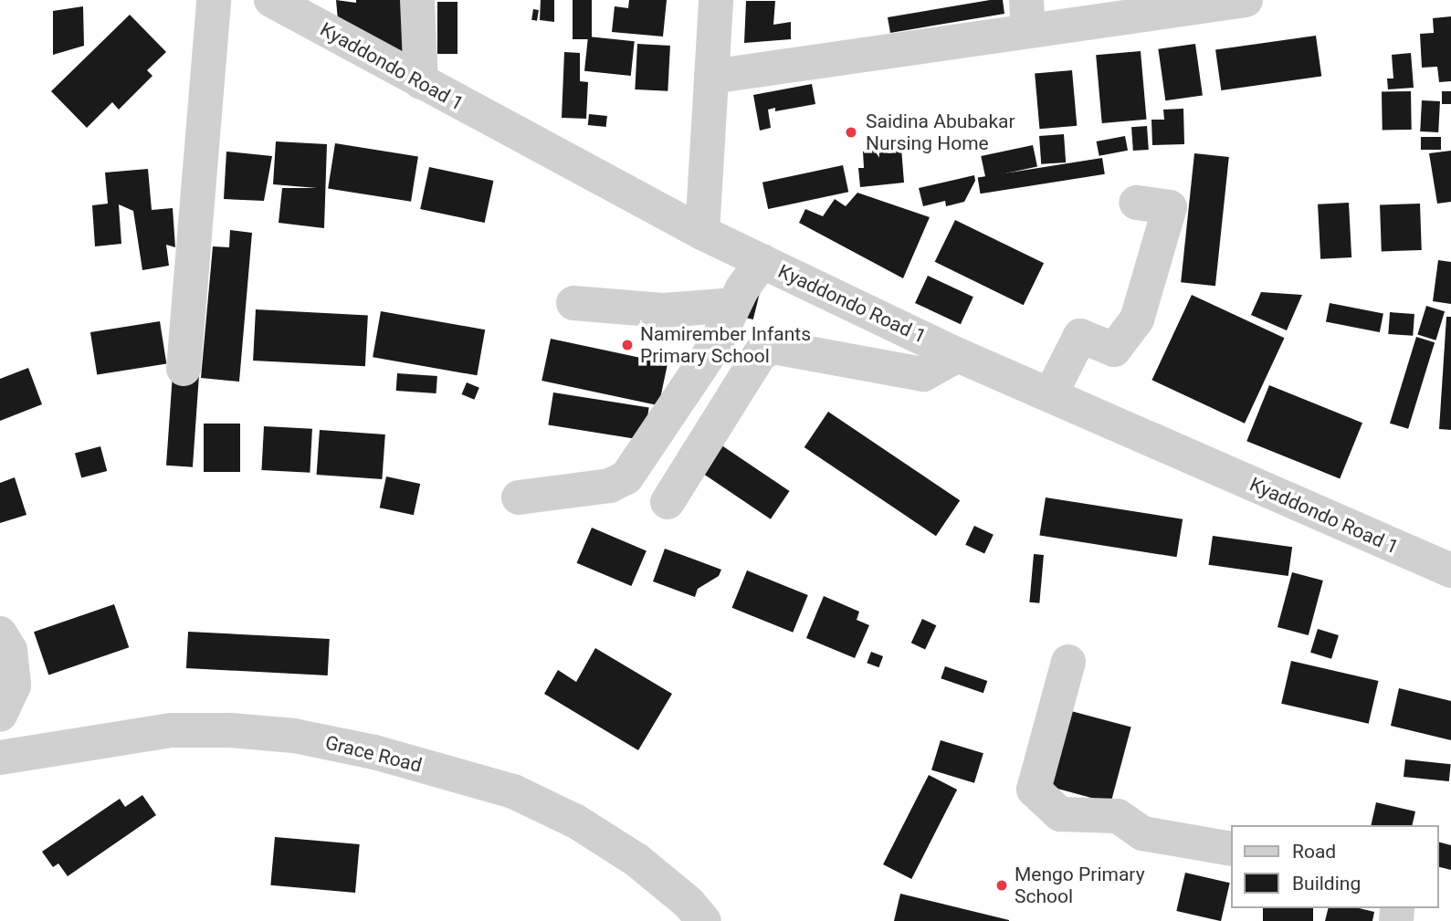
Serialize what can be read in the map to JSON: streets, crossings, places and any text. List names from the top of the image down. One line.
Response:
{"streets":{"street":["Kyaddondo Road 1","Grace Road"]},"places":["Saidina Abubakar Nursing Home","Namirember Infants Primary School","Mengo Primary School"],"legend":["Road","Building"]}
